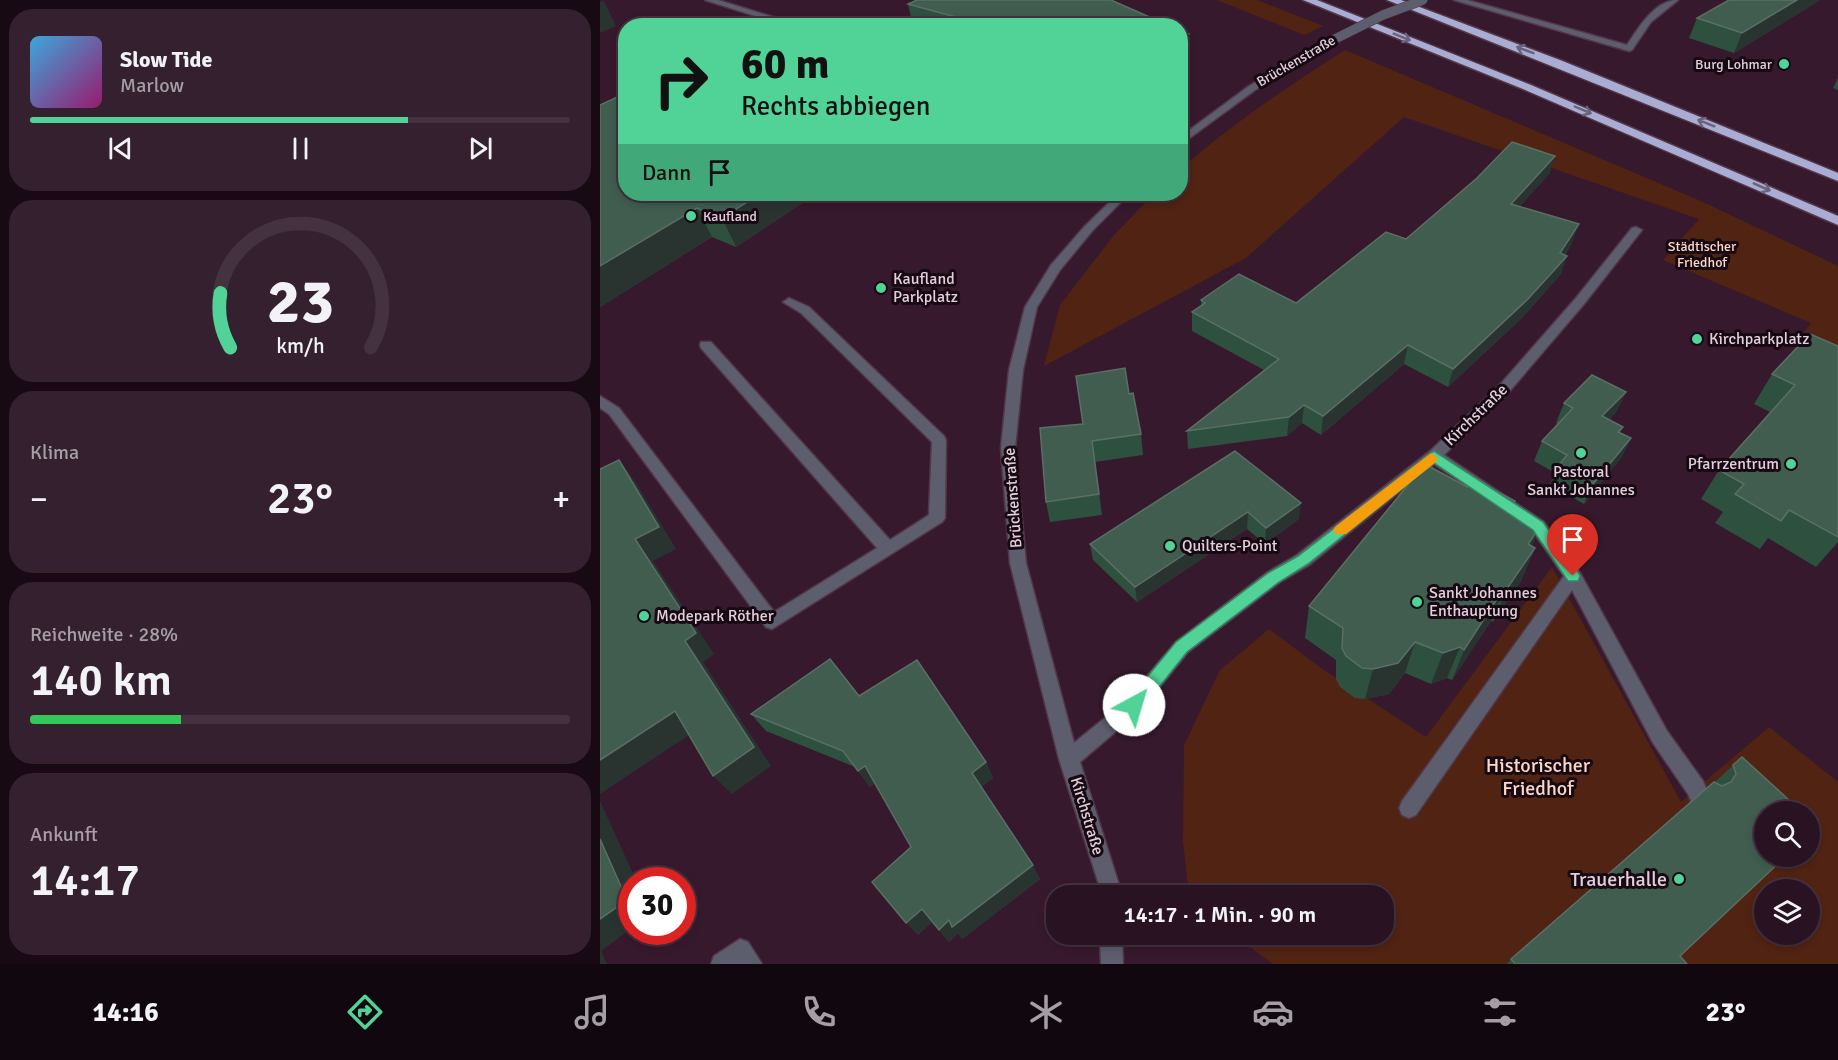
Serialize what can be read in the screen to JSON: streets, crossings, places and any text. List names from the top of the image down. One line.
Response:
{"streets":{"street":["Brückenstraße","Kirchstraße"]},"crossings":[["Brückenstraße","Kirchstraße"]],"parks":["Städtischer Friedhof","Historischer Friedhof"],"places":["Burg Lohmar","Kaufland","Kaufland Parkplatz","Kirchparkplatz","Pastoral Sankt Johannes","Pfarrzentrum","Quilters-Point","Sankt Johannes Enthauptung","Modepark Röther","Trauerhalle"],"page":{"turn":["60 m","Rechts abbiegen"],"song":["Slow Tide","Marlow"],"then":"Dann","tile":["Klima",["Reichweite · 28%","140 km"],["Ankunft","14:17"]],"heat":["−","23°","+"],"limit":"30","trip":"14:17 · 1 Min. · 90 m","tabs":["14:16","23°"],"gauge":["23","km/h"]}}
